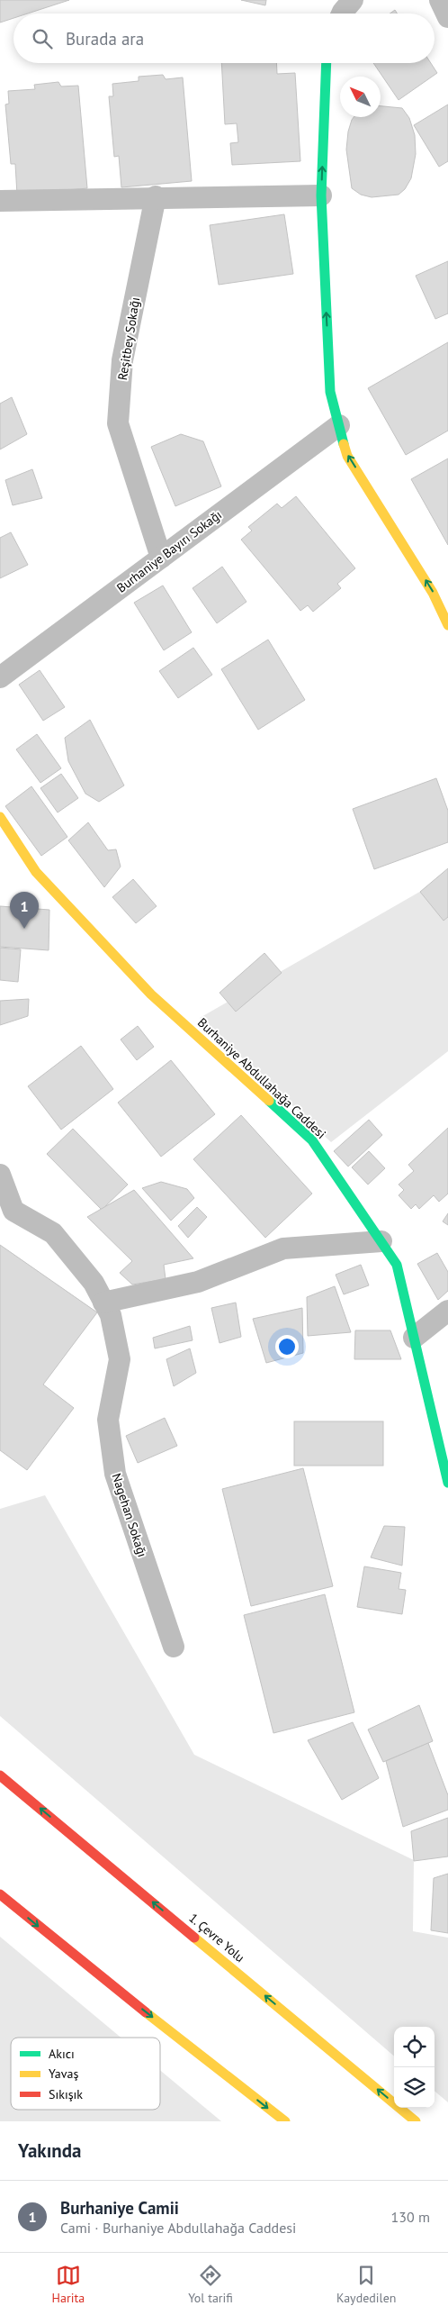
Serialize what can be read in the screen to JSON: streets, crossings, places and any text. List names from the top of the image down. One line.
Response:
{"streets":{"main road":["Burhaniye Abdullahağa Caddesi","1. Çevre Yolu"],"street":["Reşitbey Sokağı","Burhaniye Bayırı Sokağı","Nagehan Sokağı"]},"crossings":[["Reşitbey Sokağı","Burhaniye Bayırı Sokağı"]],"legend":["Akıcı","Yavaş","Sıkışık"],"north":"top left","page":{"search":"Burada ara","pins":"1","heading":"Yakında","list":[{"mark":"1","name":"Burhaniye Camii","note":"Cami · Burhaniye Abdullahağa Caddesi","value":"130 m"}],"nav":["Harita","Yol tarifi","Kaydedilen"]}}
